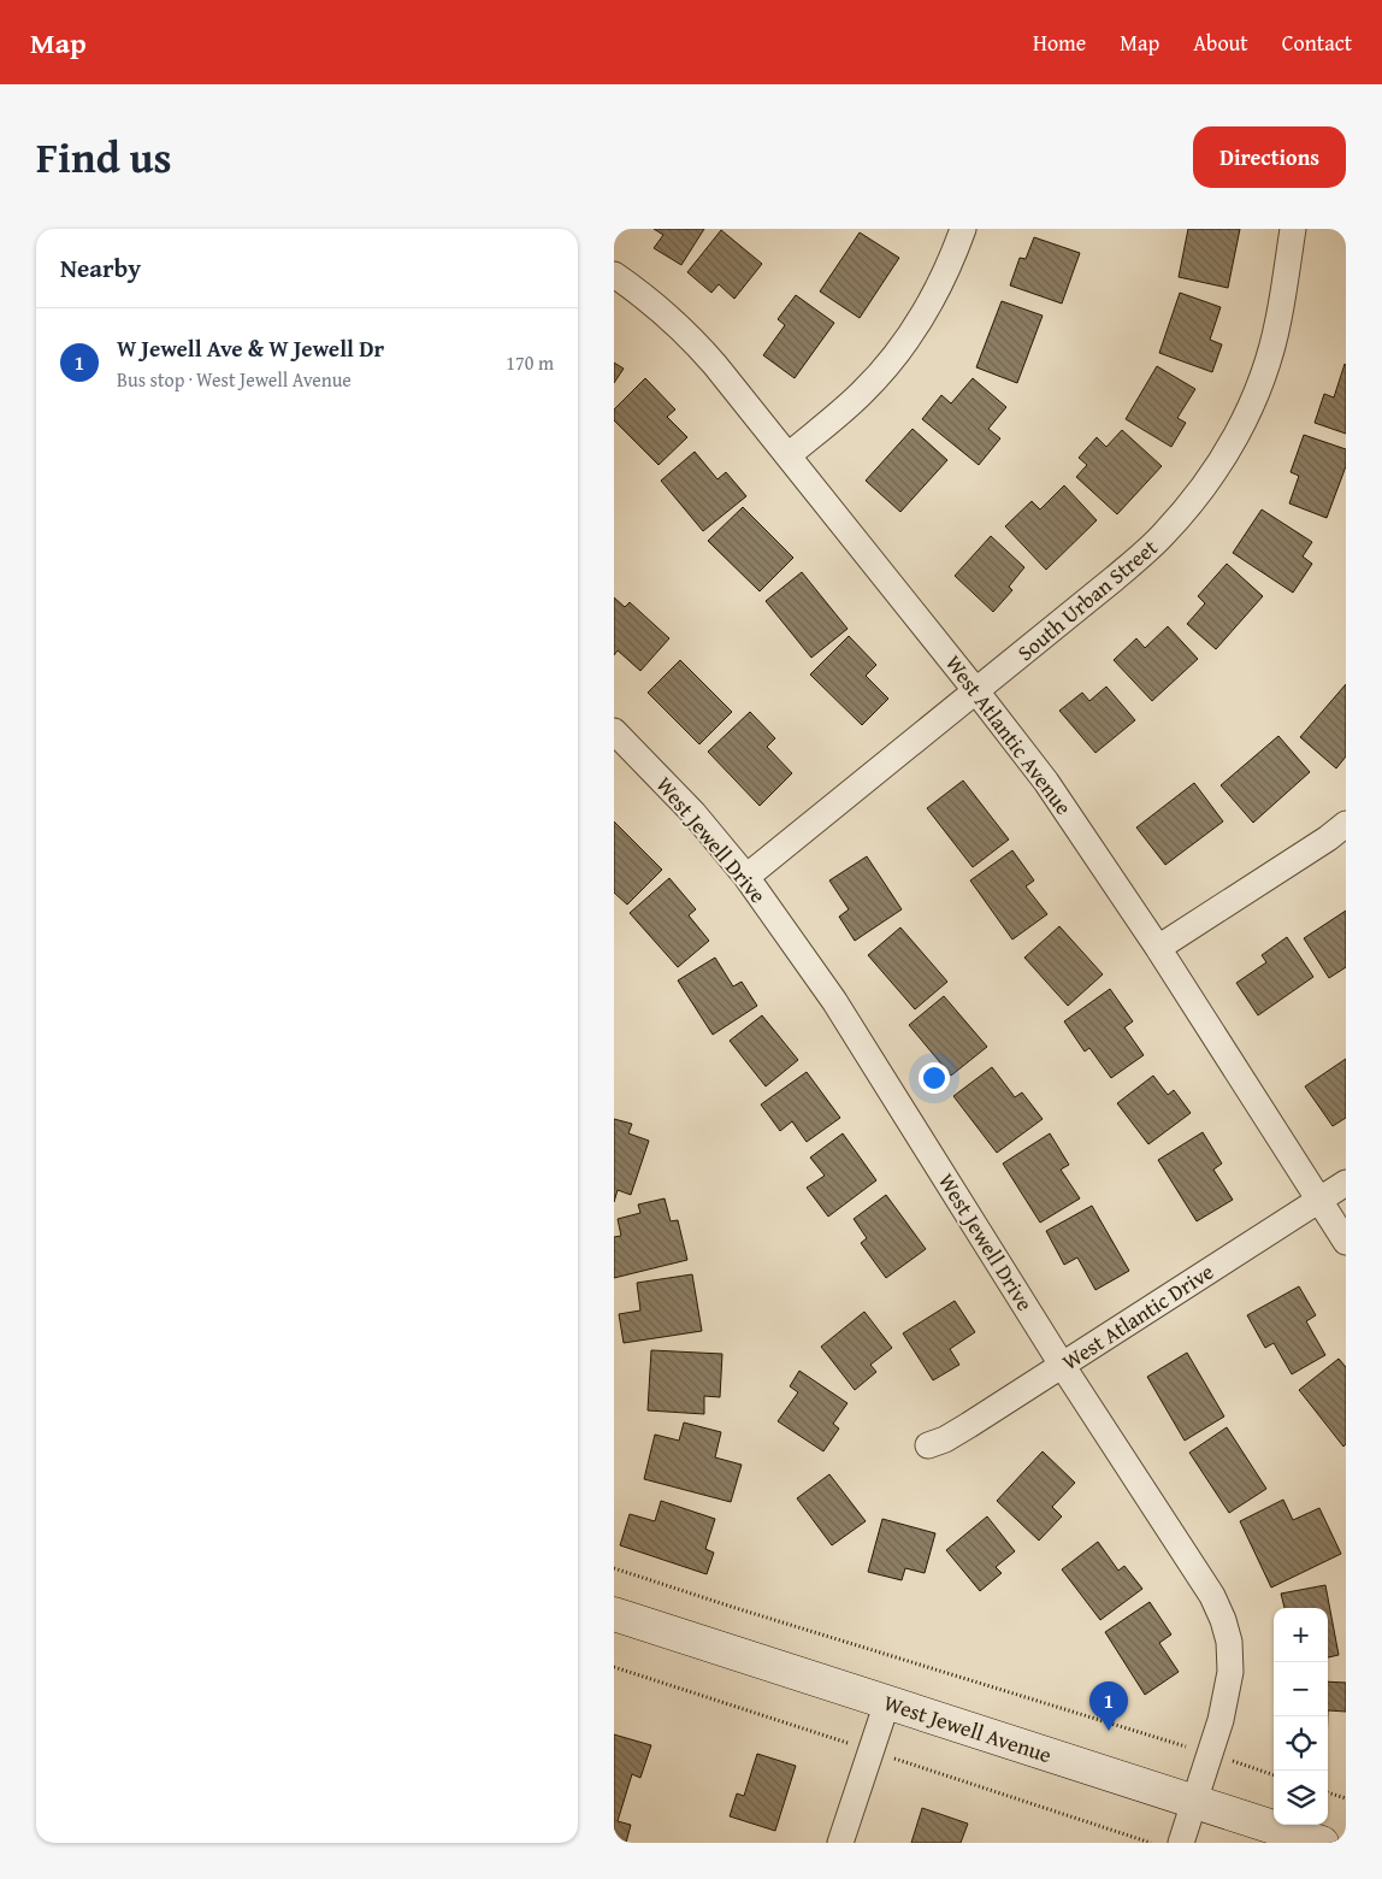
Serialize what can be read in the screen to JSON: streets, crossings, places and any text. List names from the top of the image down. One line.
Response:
{"streets":{"main road":["West Jewell Avenue"],"street":["South Urban Street","West Atlantic Avenue","West Jewell Drive","West Atlantic Drive"]},"crossings":[["South Urban Street","West Atlantic Avenue"],["South Urban Street","West Jewell Drive"],["West Atlantic Avenue","West Atlantic Drive"],["West Jewell Drive","West Atlantic Drive"],["West Jewell Drive","West Jewell Avenue"]],"page":{"header":"Map","nav":["Home","Map","About","Contact"],"title":"Find us","buttons":"Directions","heading":"Nearby","list":[{"mark":"1","name":"W Jewell Ave & W Jewell Dr","note":"Bus stop · West Jewell Avenue","value":"170 m"}],"map_buttons":["+","−"],"pins":"1"}}
